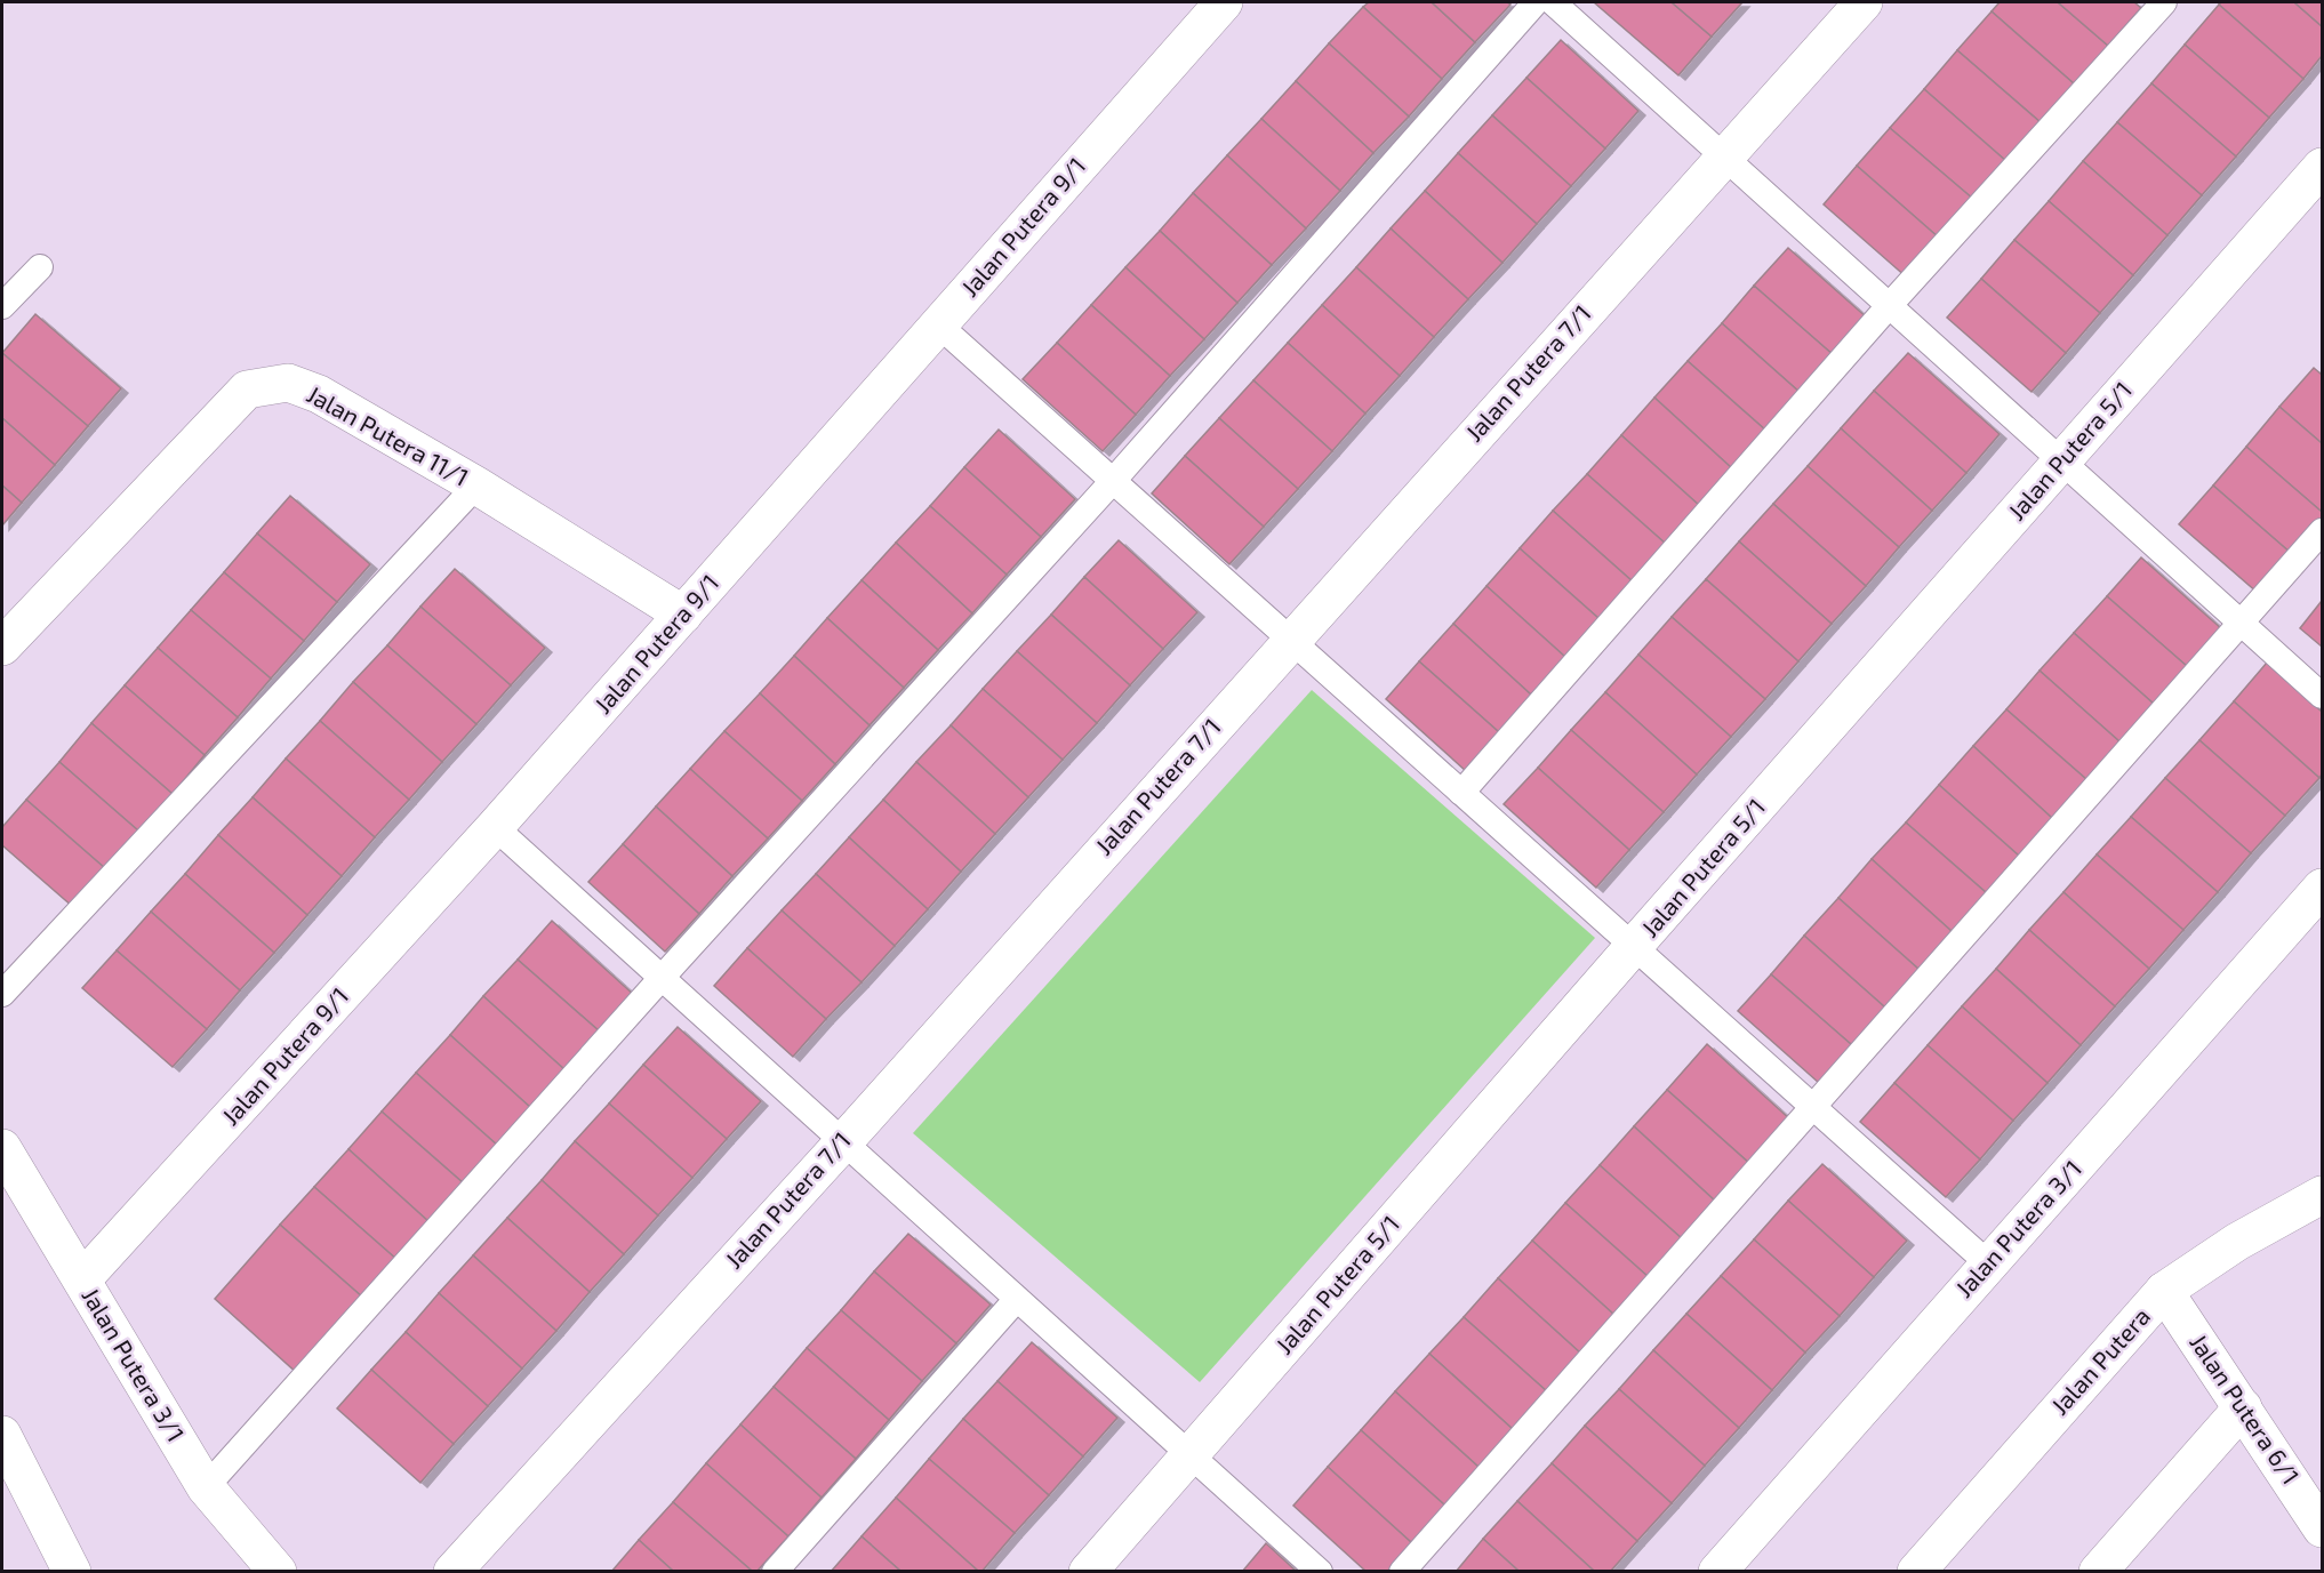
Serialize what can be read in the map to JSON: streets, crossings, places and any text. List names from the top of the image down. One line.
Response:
{"streets":{"street":["Jalan Putera 9/1","Jalan Putera 7/1","Jalan Putera 11/1","Jalan Putera 5/1","Jalan Putera 3/1","Jalan Putera","Jalan Putera 6/1"]},"crossings":[["Jalan Putera 9/1","Jalan Putera 11/1"],["Jalan Putera 9/1","Jalan Putera 3/1"],["Jalan Putera","Jalan Putera 6/1"]]}
